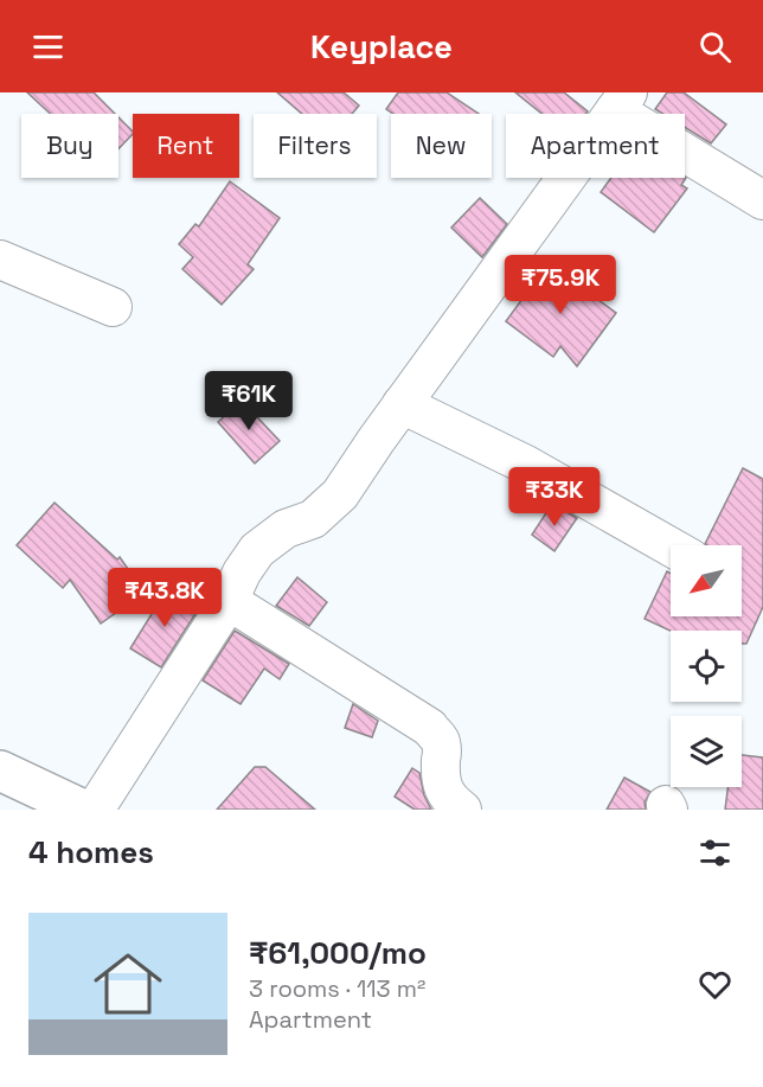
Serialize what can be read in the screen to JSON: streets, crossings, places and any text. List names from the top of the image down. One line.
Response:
{"north":"bottom left","page":{"header":"Keyplace","chip":["Buy","Rent","Filters","New","Apartment"],"price":["₹75.9K","₹61K","₹33K","₹43.8K"],"heading":"4 homes","list":[{"name":"₹61,000/mo","note":"3 rooms · 113 m² · Apartment"}]}}
